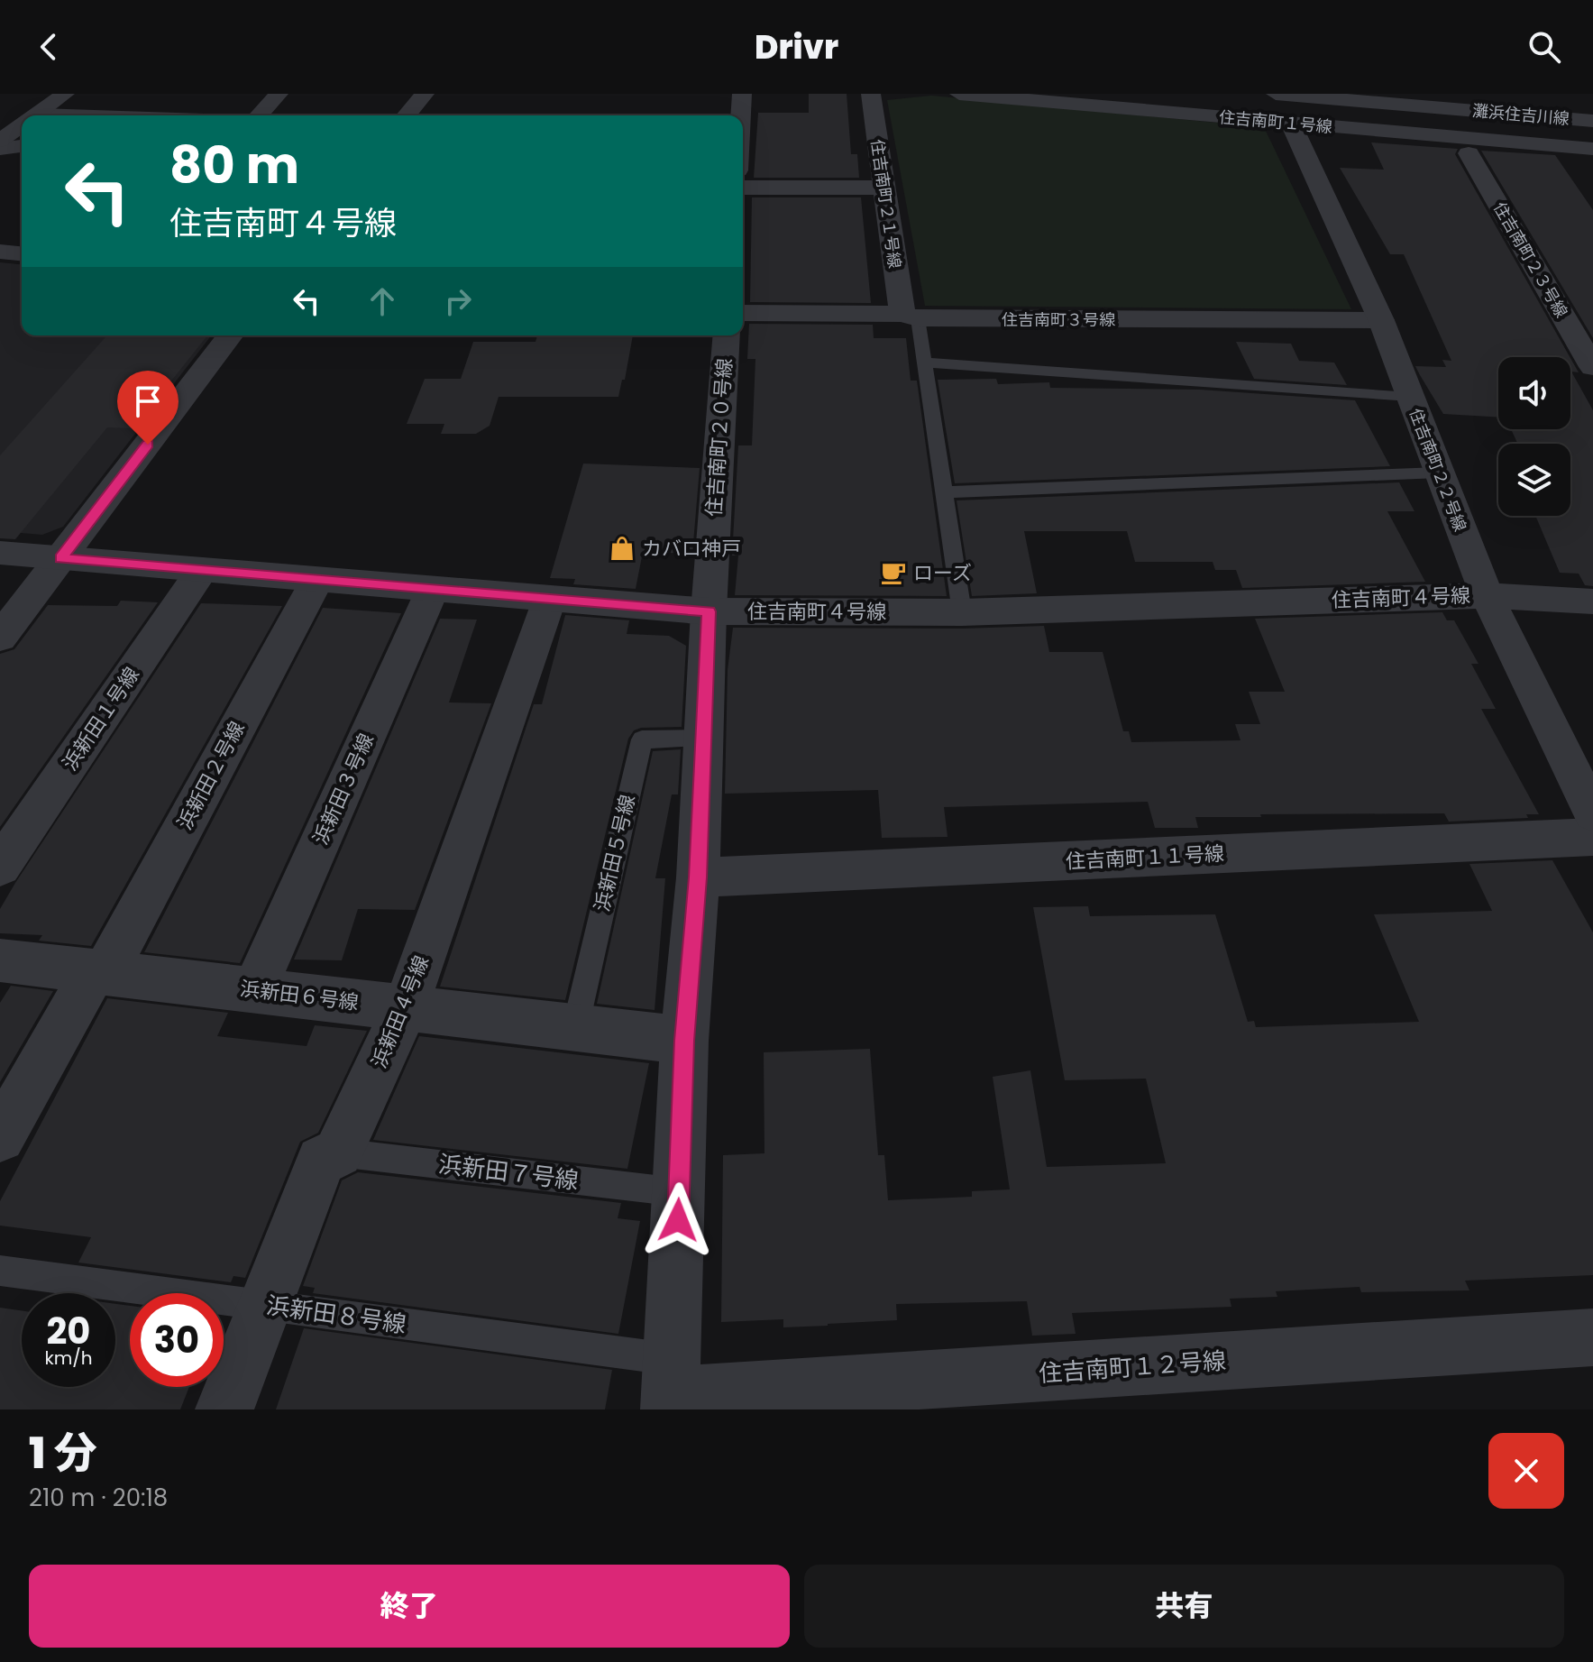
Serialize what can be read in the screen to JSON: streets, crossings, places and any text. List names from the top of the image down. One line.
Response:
{"streets":{"street":["灘浜住吉川線","住吉南町１号線","住吉南町２１号線","住吉南町２３号線","住吉南町３号線","住吉南町２０号線","住吉南町２２号線","住吉南町４号線","浜新田１号線","浜新田２号線","浜新田３号線","住吉南町１１号線","浜新田６号線","浜新田４号線","住吉南町１２号線"],"lane":["浜新田５号線","浜新田７号線","浜新田８号線"]},"crossings":[["住吉南町１号線","住吉南町２２号線"],["住吉南町２１号線","住吉南町３号線"],["住吉南町３号線","住吉南町２２号線"],["住吉南町２０号線","住吉南町４号線"],["住吉南町２０号線","浜新田５号線"],["住吉南町２０号線","住吉南町１１号線"],["住吉南町２０号線","浜新田６号線"],["住吉南町２０号線","浜新田７号線"],["住吉南町２０号線","浜新田８号線"],["住吉南町２０号線","住吉南町１２号線"],["住吉南町２２号線","住吉南町４号線"],["住吉南町４号線","浜新田１号線"],["住吉南町４号線","浜新田２号線"],["住吉南町４号線","浜新田３号線"],["住吉南町４号線","浜新田４号線"],["浜新田２号線","浜新田６号線"],["浜新田３号線","浜新田６号線"],["浜新田５号線","浜新田６号線"],["浜新田６号線","浜新田４号線"],["浜新田４号線","浜新田７号線"],["浜新田４号線","浜新田８号線"],["浜新田８号線","住吉南町１２号線"]],"places":{"shop":["カバロ神戸"],"cafe":["ローズ"]},"page":{"header":"Drivr","turn":["80 m","住吉南町４号線"],"speed":"20 km/h","limit":"30","heading":["1 分","210 m · 20:18"],"buttons":["終了","共有"]}}
